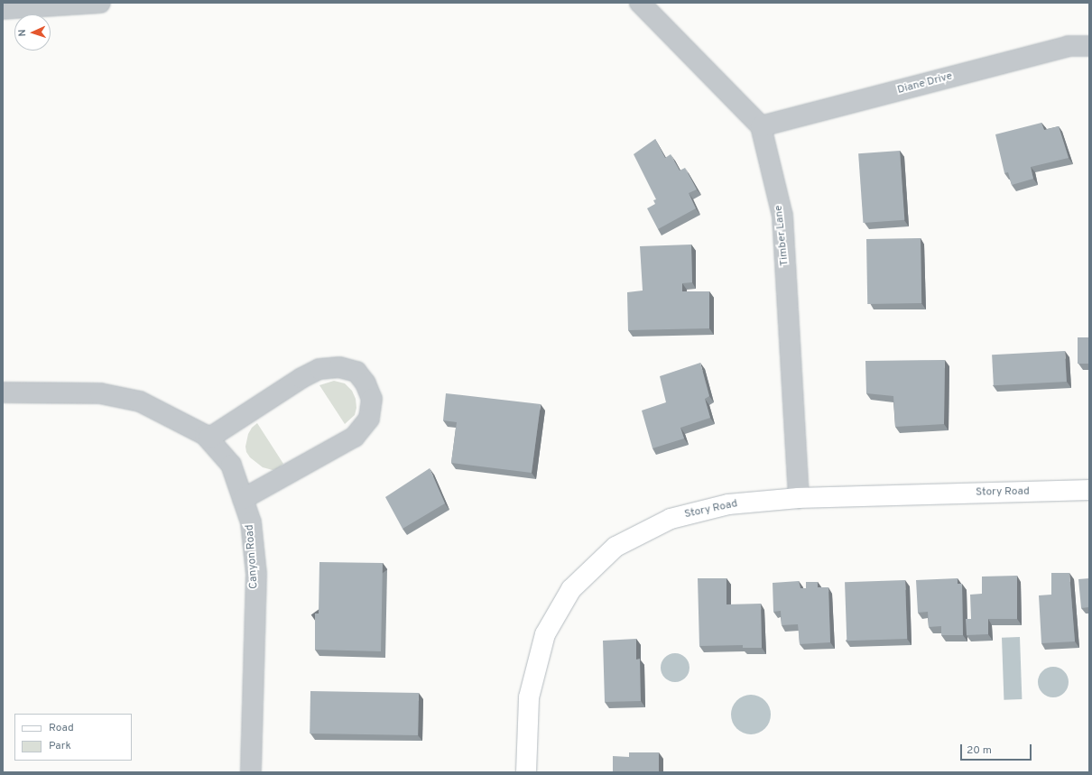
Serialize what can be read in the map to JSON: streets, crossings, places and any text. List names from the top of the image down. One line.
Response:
{"streets":{"street":["Diane Drive","Timber Lane","Story Road","Canyon Road"]},"crossings":[["Diane Drive","Timber Lane"],["Timber Lane","Story Road"]],"legend":["Road","Park"],"scale_bar":"20 m","north":"left"}
